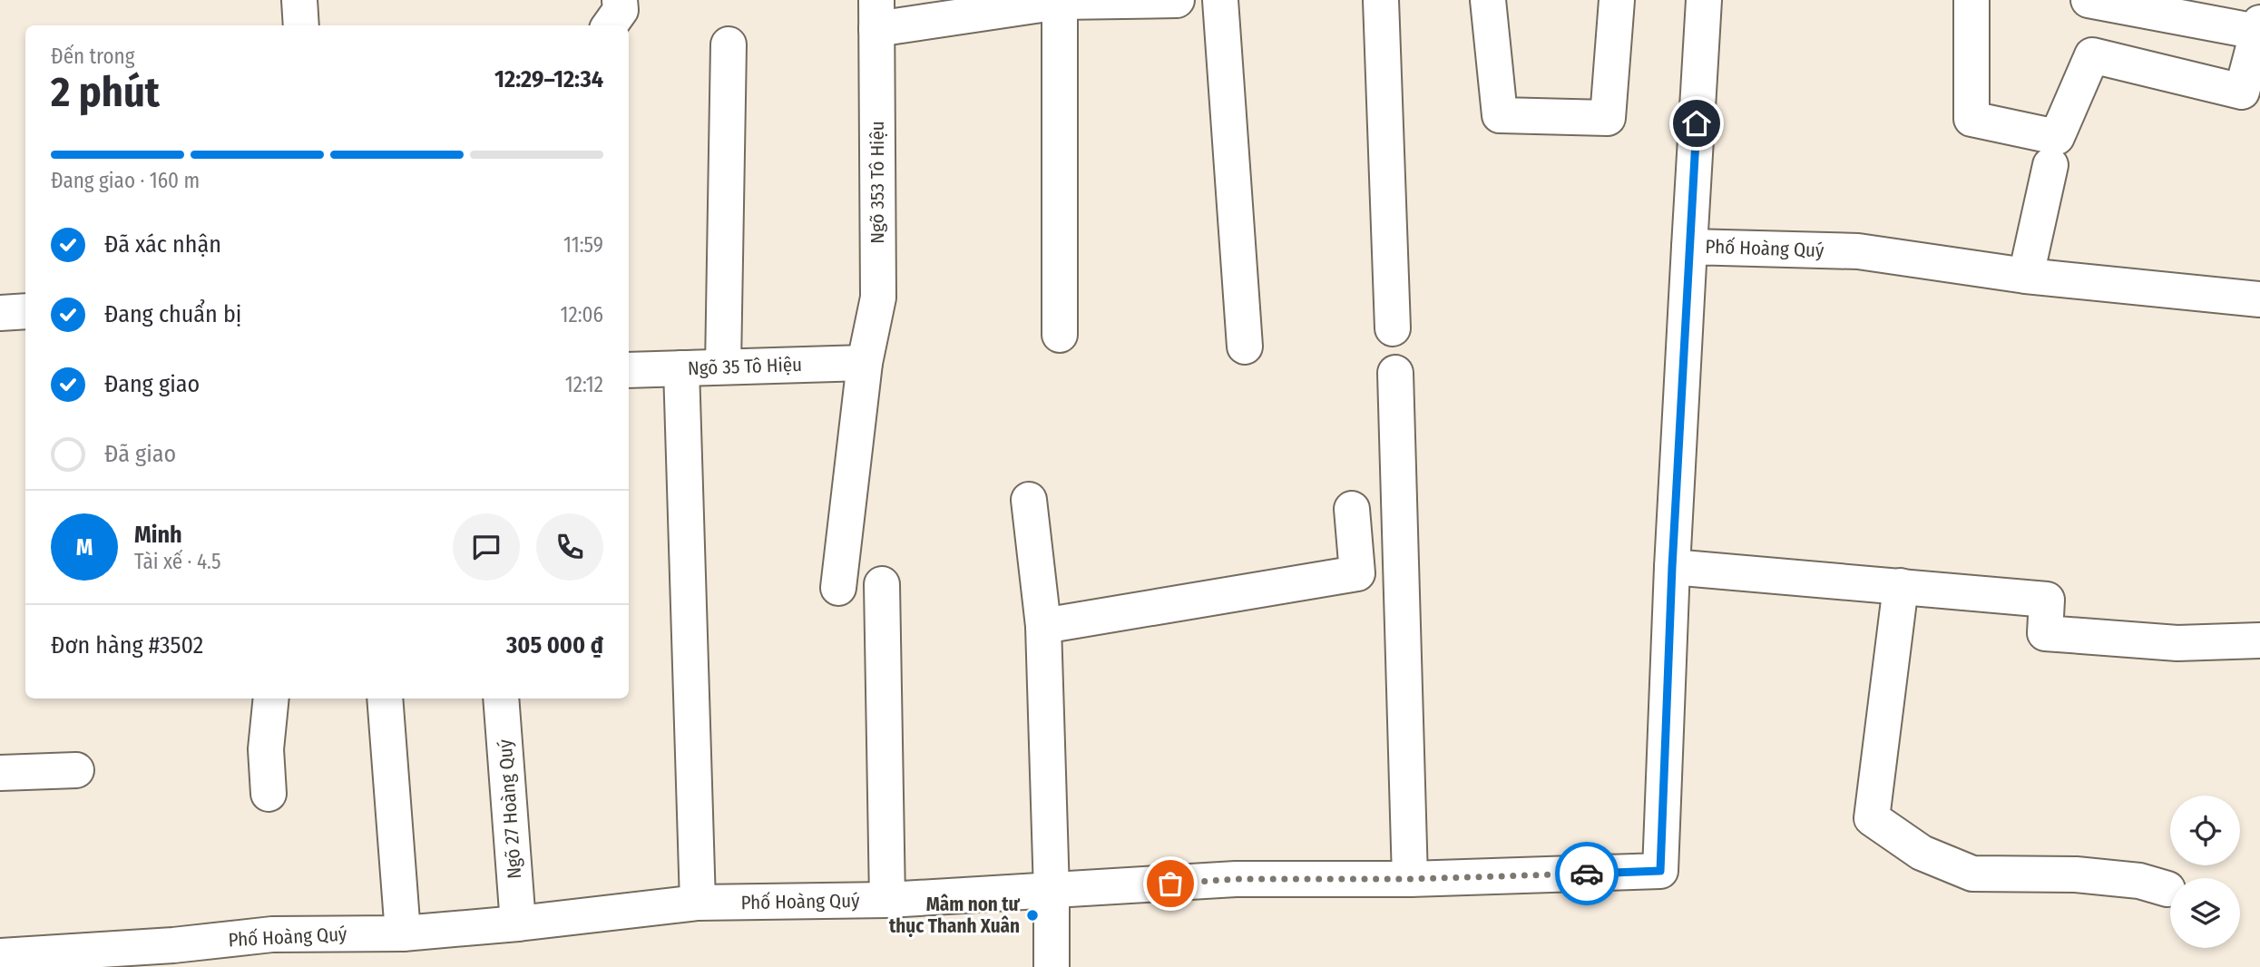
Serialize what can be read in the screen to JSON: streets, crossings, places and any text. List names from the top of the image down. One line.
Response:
{"streets":{"street":["Ngõ 353 Tô Hiệu","Phố Hoàng Quý","Ngõ 35 Tô Hiệu","Ngõ 27 Hoàng Quý"]},"crossings":[["Ngõ 353 Tô Hiệu","Ngõ 35 Tô Hiệu"],["Phố Hoàng Quý","Ngõ 27 Hoàng Quý"]],"places":["Mâm non tư thục Thanh Xuân"],"page":{"heading":["2 phút","Đến trong","12:29–12:34"],"panel":["Minh","Tài xế · 4.5","Đơn hàng #3502","305 000 ₫"],"bar":"Đang giao · 160 m","list":[["Đã xác nhận","11:59"],["Đang chuẩn bị","12:06"],["Đang giao","12:12"],"Đã giao"],"round":"M"}}
